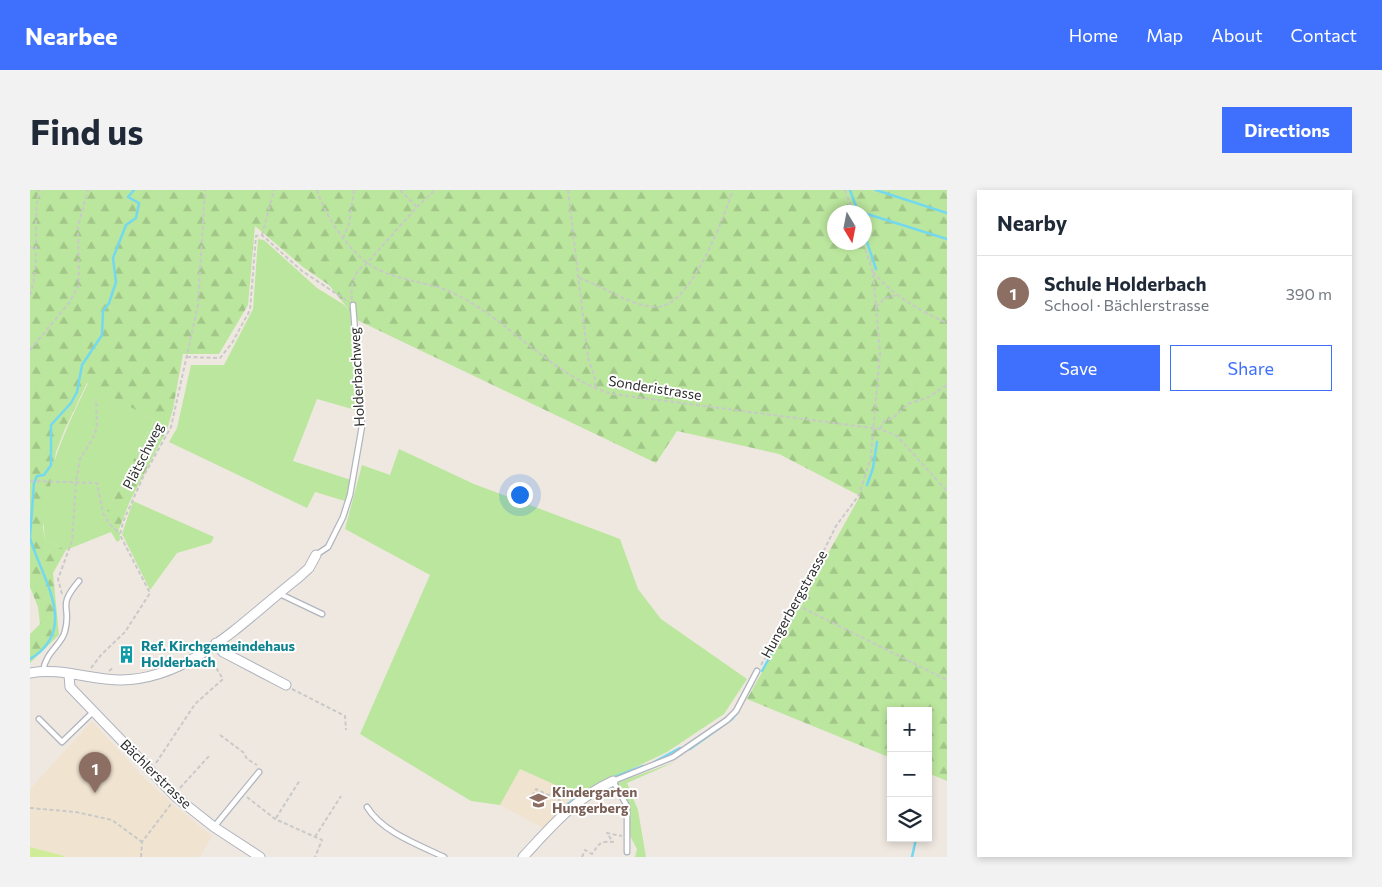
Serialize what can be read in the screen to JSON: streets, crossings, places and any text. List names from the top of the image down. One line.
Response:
{"streets":{"street":["Holderbachweg","Hungerbergstrasse","Bächlerstrasse"],"path":["Sonderistrasse","Plätschweg"]},"crossings":[["Holderbachweg","Bächlerstrasse"],["Sonderistrasse","Hungerbergstrasse"]],"places":{"building":["Ref. Kirchgemeindehaus Holderbach"],"school or university":["Kindergarten Hungerberg"]},"north":"bottom","page":{"header":"Nearbee","nav":["Home","Map","About","Contact"],"buttons":["Directions",["Save","Share"]],"title":"Find us","heading":"Nearby","list":[{"mark":"1","name":"Schule Holderbach","note":"School · Bächlerstrasse","value":"390 m"}],"map_buttons":["+","−"],"pins":"1"}}
